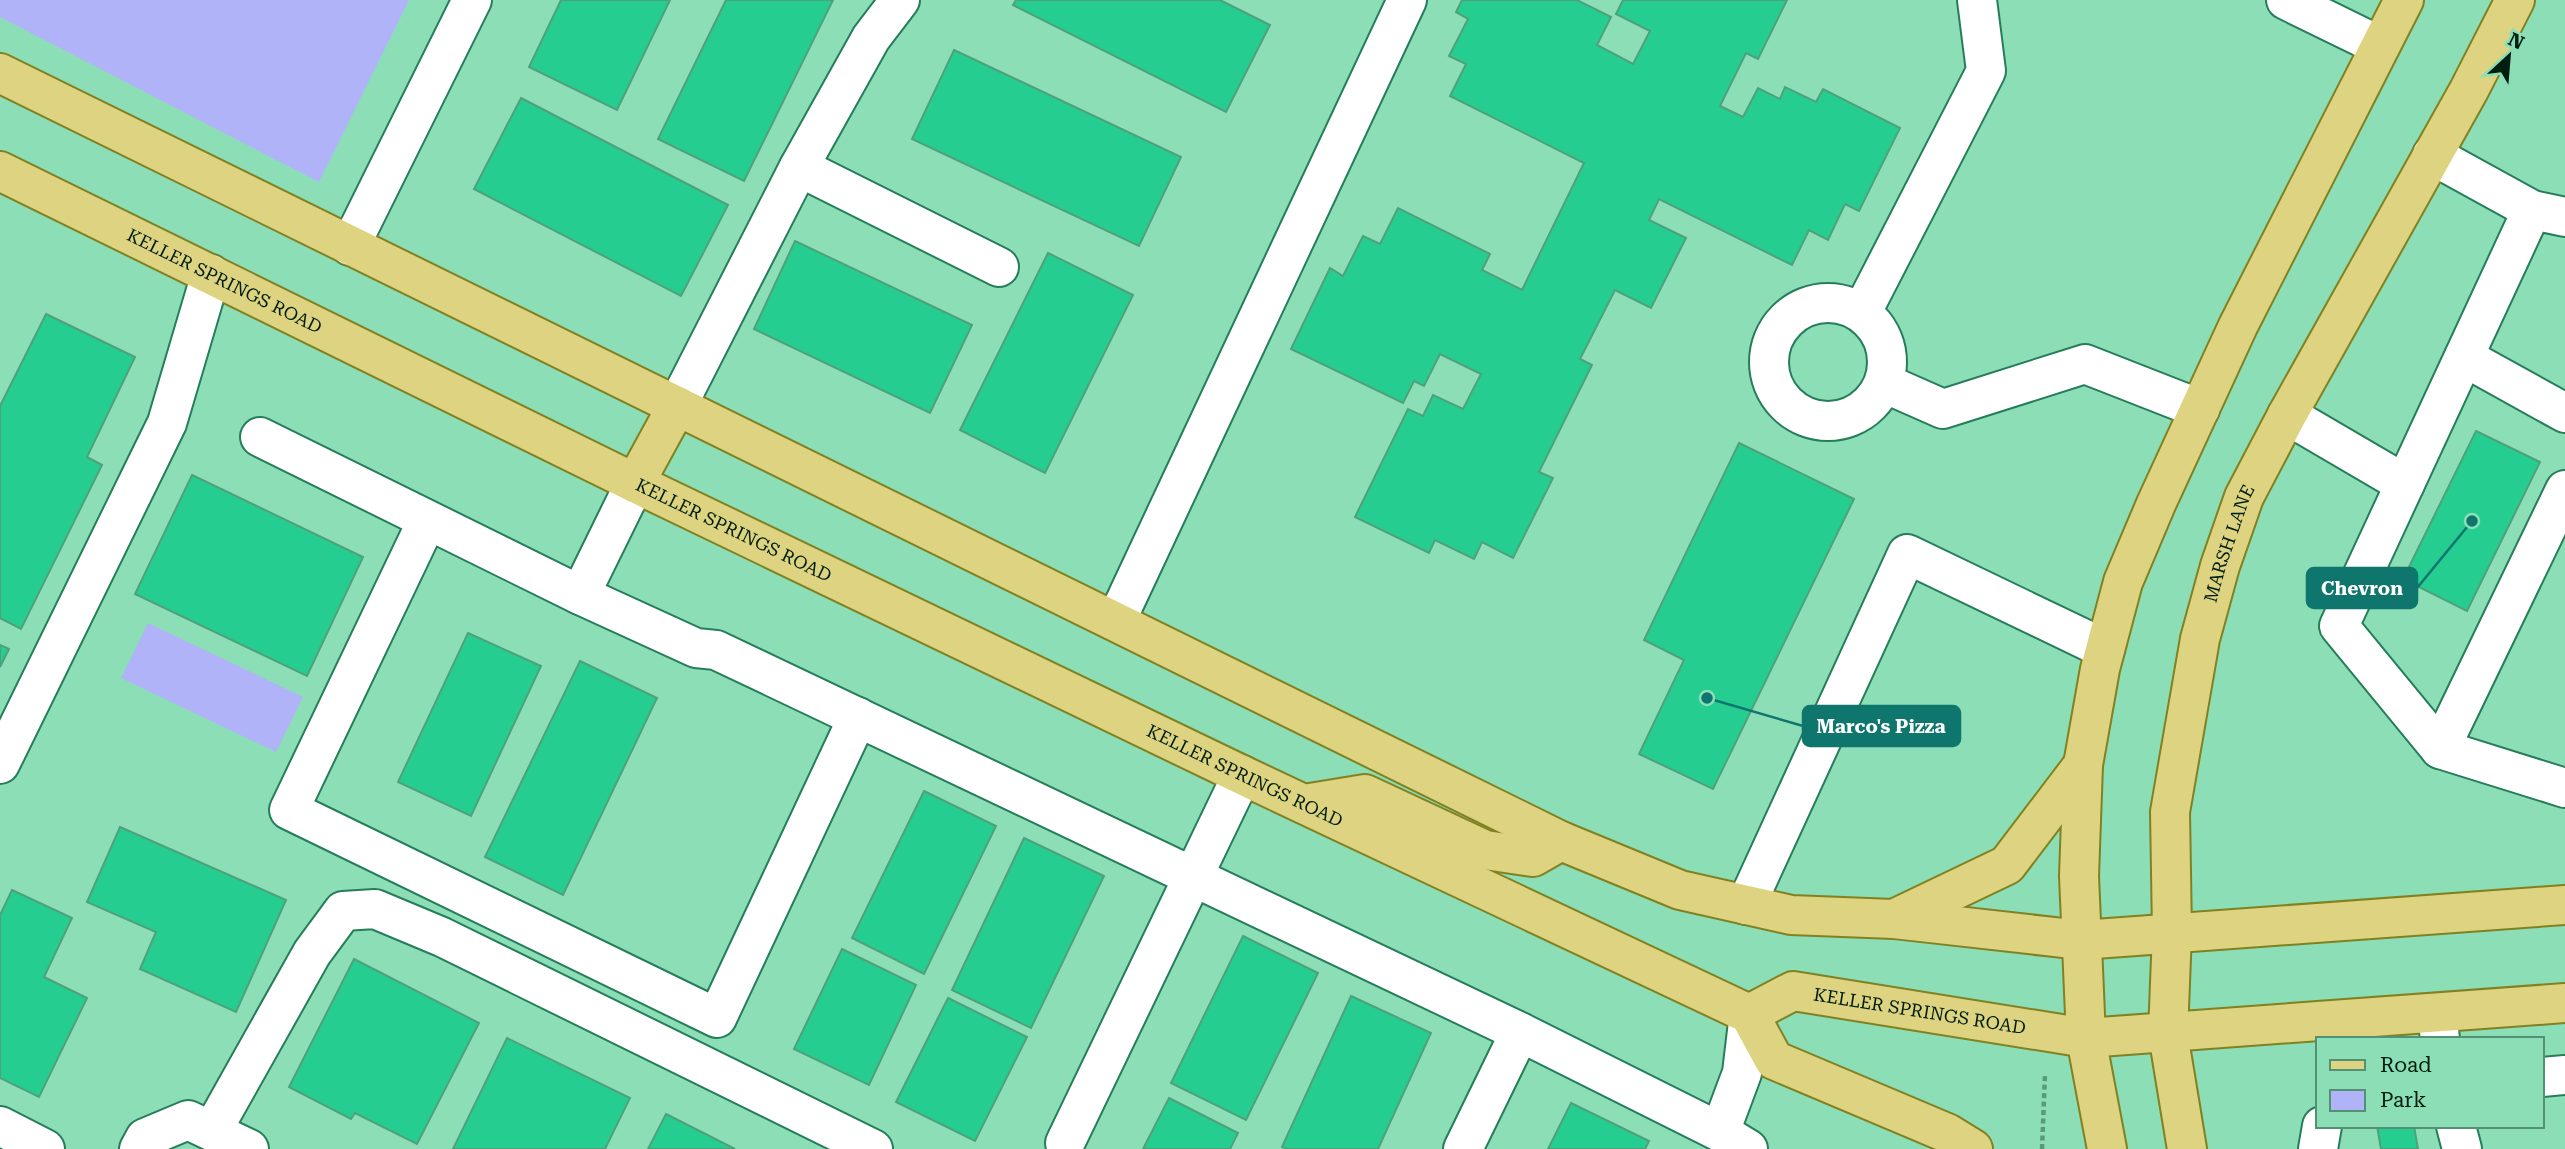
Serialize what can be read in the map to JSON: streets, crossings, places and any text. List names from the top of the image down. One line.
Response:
{"streets":{"main road":["KELLER SPRINGS ROAD","MARSH LANE"]},"crossings":[["KELLER SPRINGS ROAD","MARSH LANE"]],"places":["Chevron","Marco's Pizza"],"legend":["Road","Park"],"north":"top right"}
